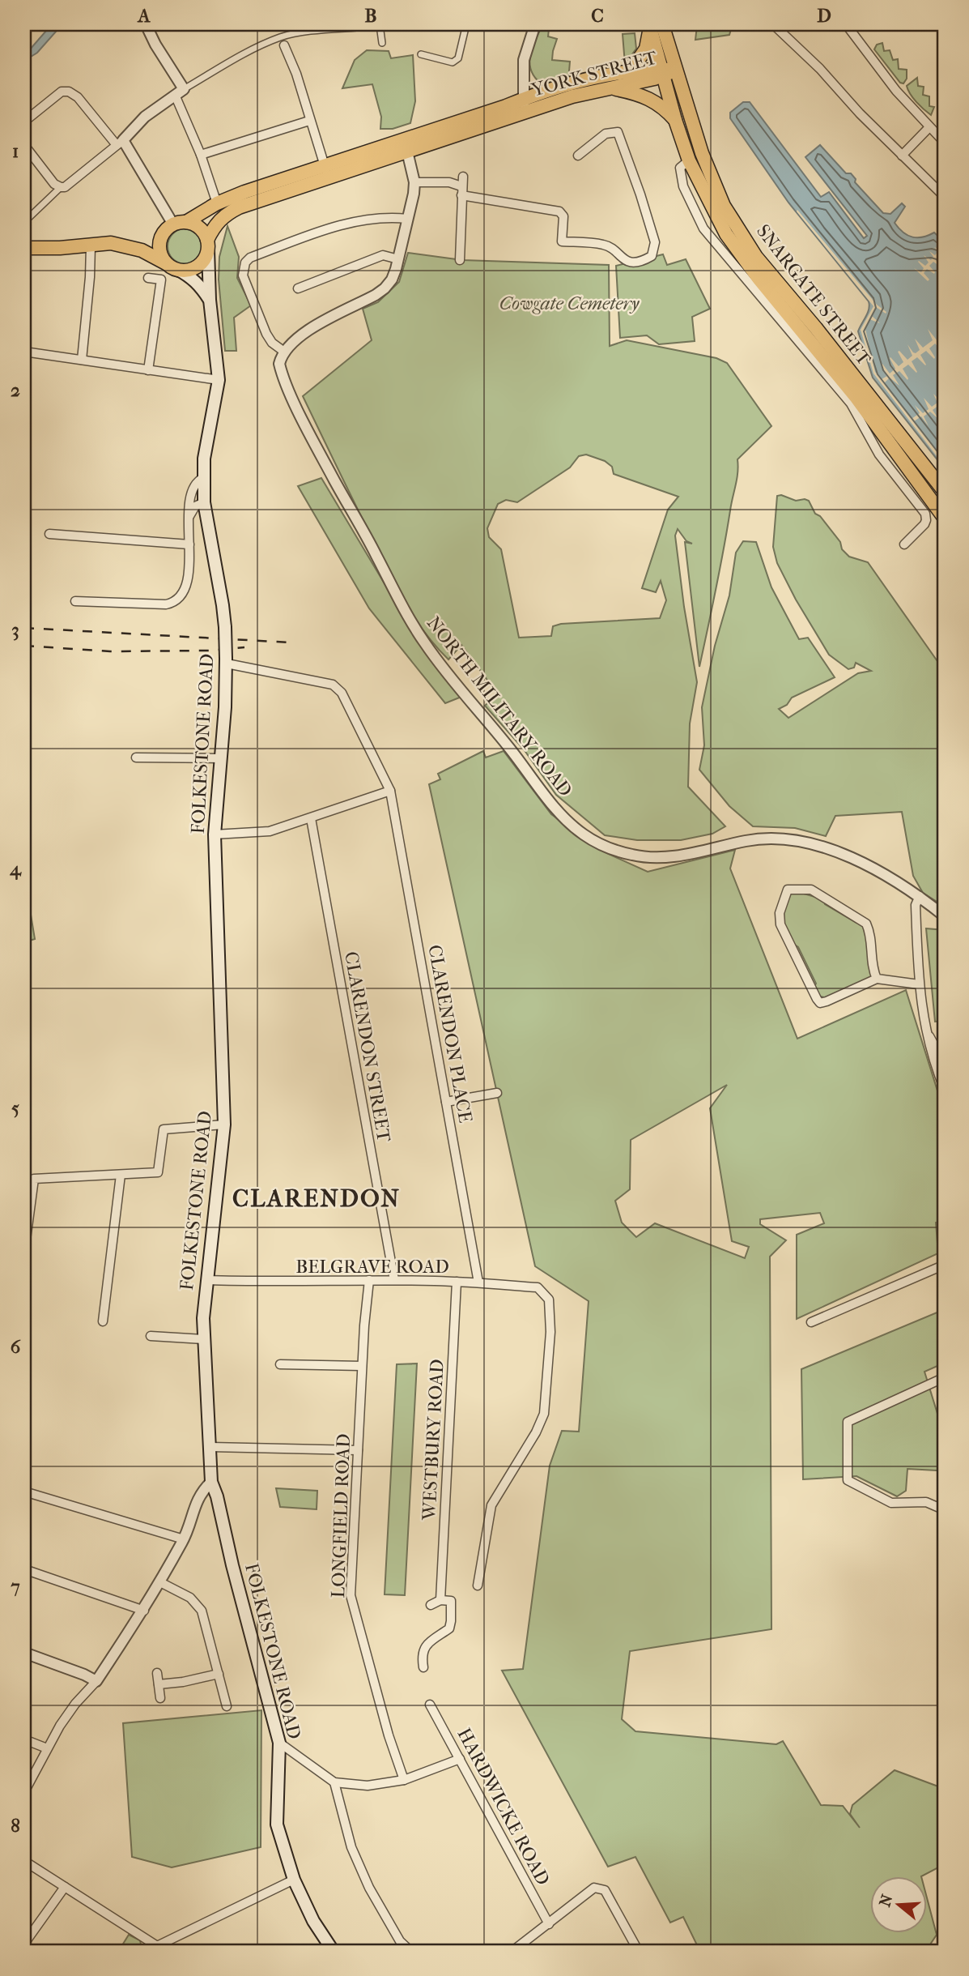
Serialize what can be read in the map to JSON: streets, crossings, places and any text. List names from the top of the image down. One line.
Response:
{"streets":{"main road":["YORK STREET","SNARGATE STREET","FOLKESTONE ROAD"],"street":["NORTH MILITARY ROAD","CLARENDON PLACE","CLARENDON STREET","BELGRAVE ROAD","WESTBURY ROAD","LONGFIELD ROAD","HARDWICKE ROAD"]},"crossings":[["YORK STREET","SNARGATE STREET"],["YORK STREET","FOLKESTONE ROAD"],["FOLKESTONE ROAD","CLARENDON PLACE"],["FOLKESTONE ROAD","BELGRAVE ROAD"],["CLARENDON PLACE","BELGRAVE ROAD"],["CLARENDON STREET","BELGRAVE ROAD"],["BELGRAVE ROAD","WESTBURY ROAD"],["BELGRAVE ROAD","LONGFIELD ROAD"]],"districts":["CLARENDON"],"parks":["Cowgate Cemetery"],"north":"left","grid":{"columns":["A","B","C","D"],"rows":["1","2","3","4","5","6","7","8"]}}
